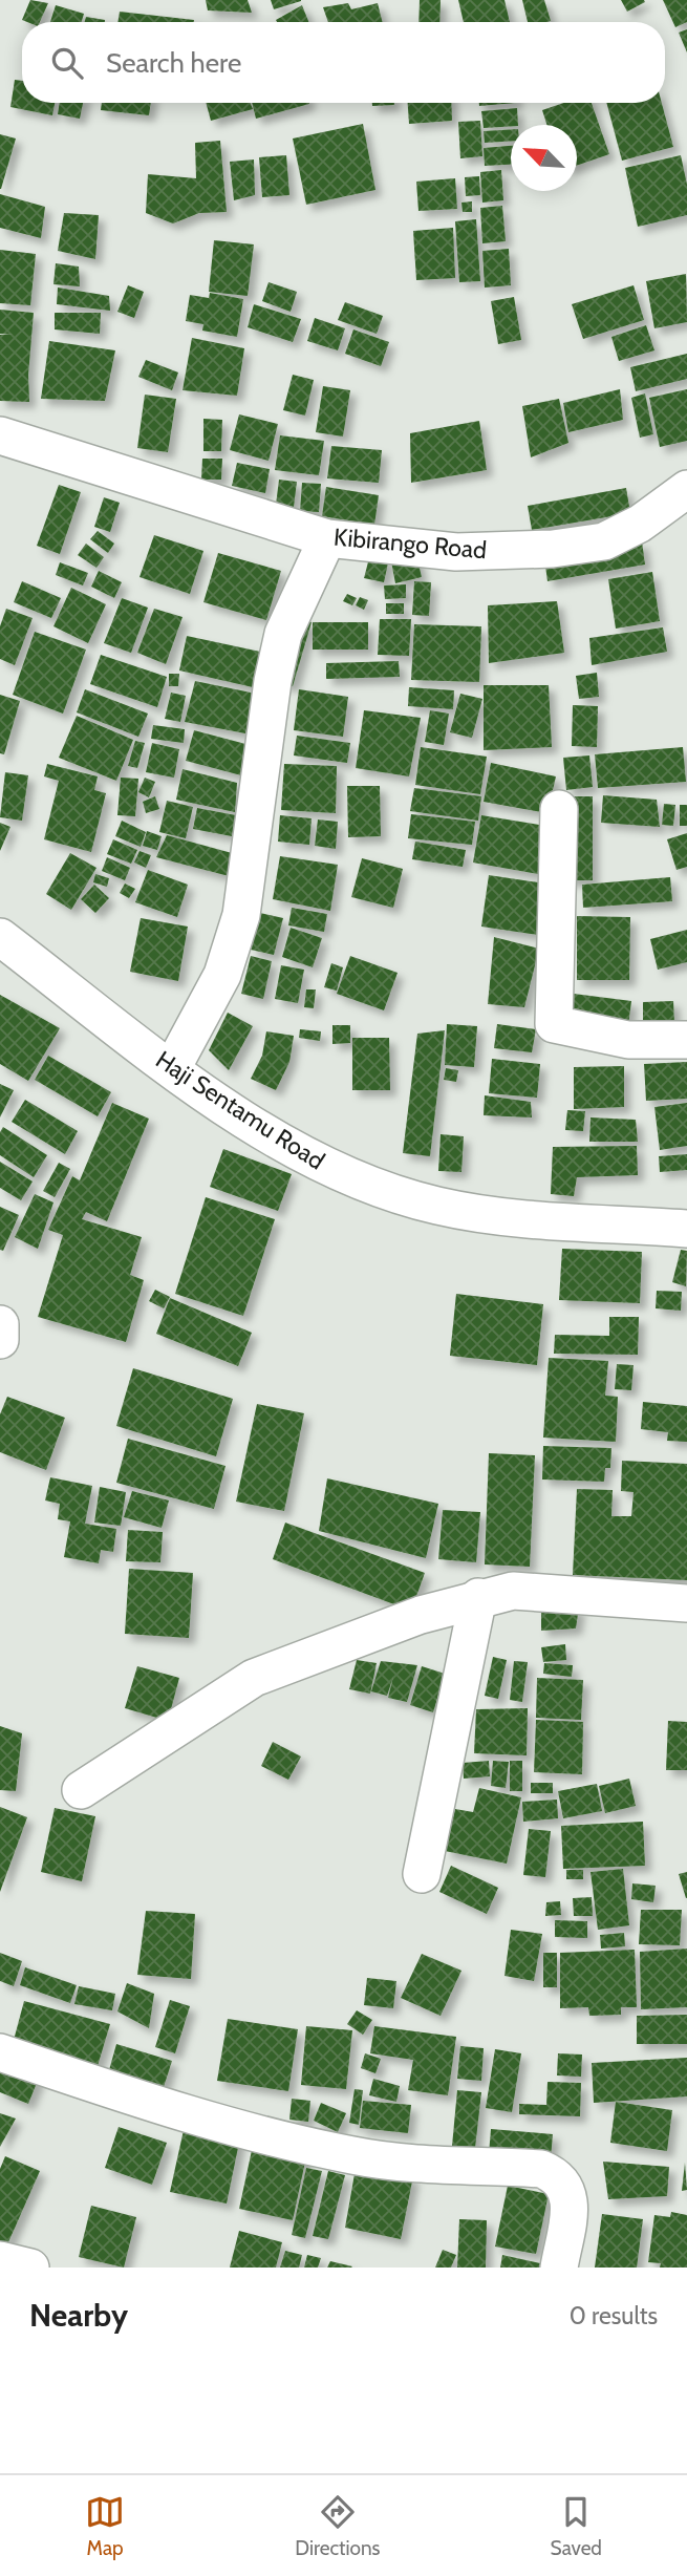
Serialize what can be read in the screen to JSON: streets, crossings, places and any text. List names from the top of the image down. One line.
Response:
{"streets":{"street":["Kibirango Road","Haji Sentamu Road"]},"north":"top left","page":{"search":"Search here","heading":["Nearby","0 results"],"nav":["Map","Directions","Saved"]}}
